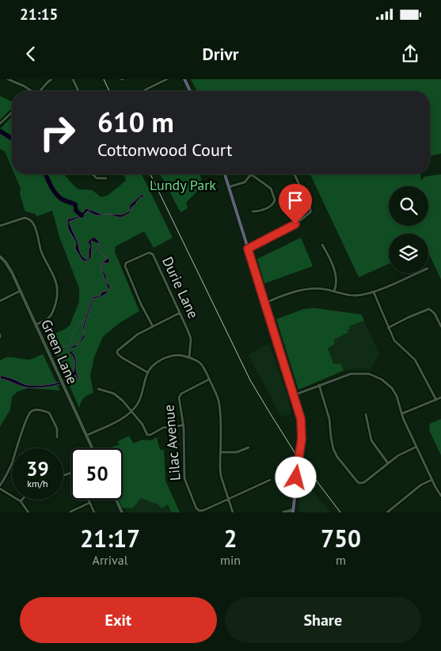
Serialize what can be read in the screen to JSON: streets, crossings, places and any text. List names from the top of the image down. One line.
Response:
{"streets":{"street":["Durie Lane","Green Lane","Lilac Avenue"]},"parks":["Lundy Park"],"page":{"status":"21:15","header":"Drivr","turn":["610 m","Cottonwood Court"],"speed":"39 km/h","limit":"50","eta":["21:17","Arrival","2","min","750","m"],"buttons":["Exit","Share"]}}
